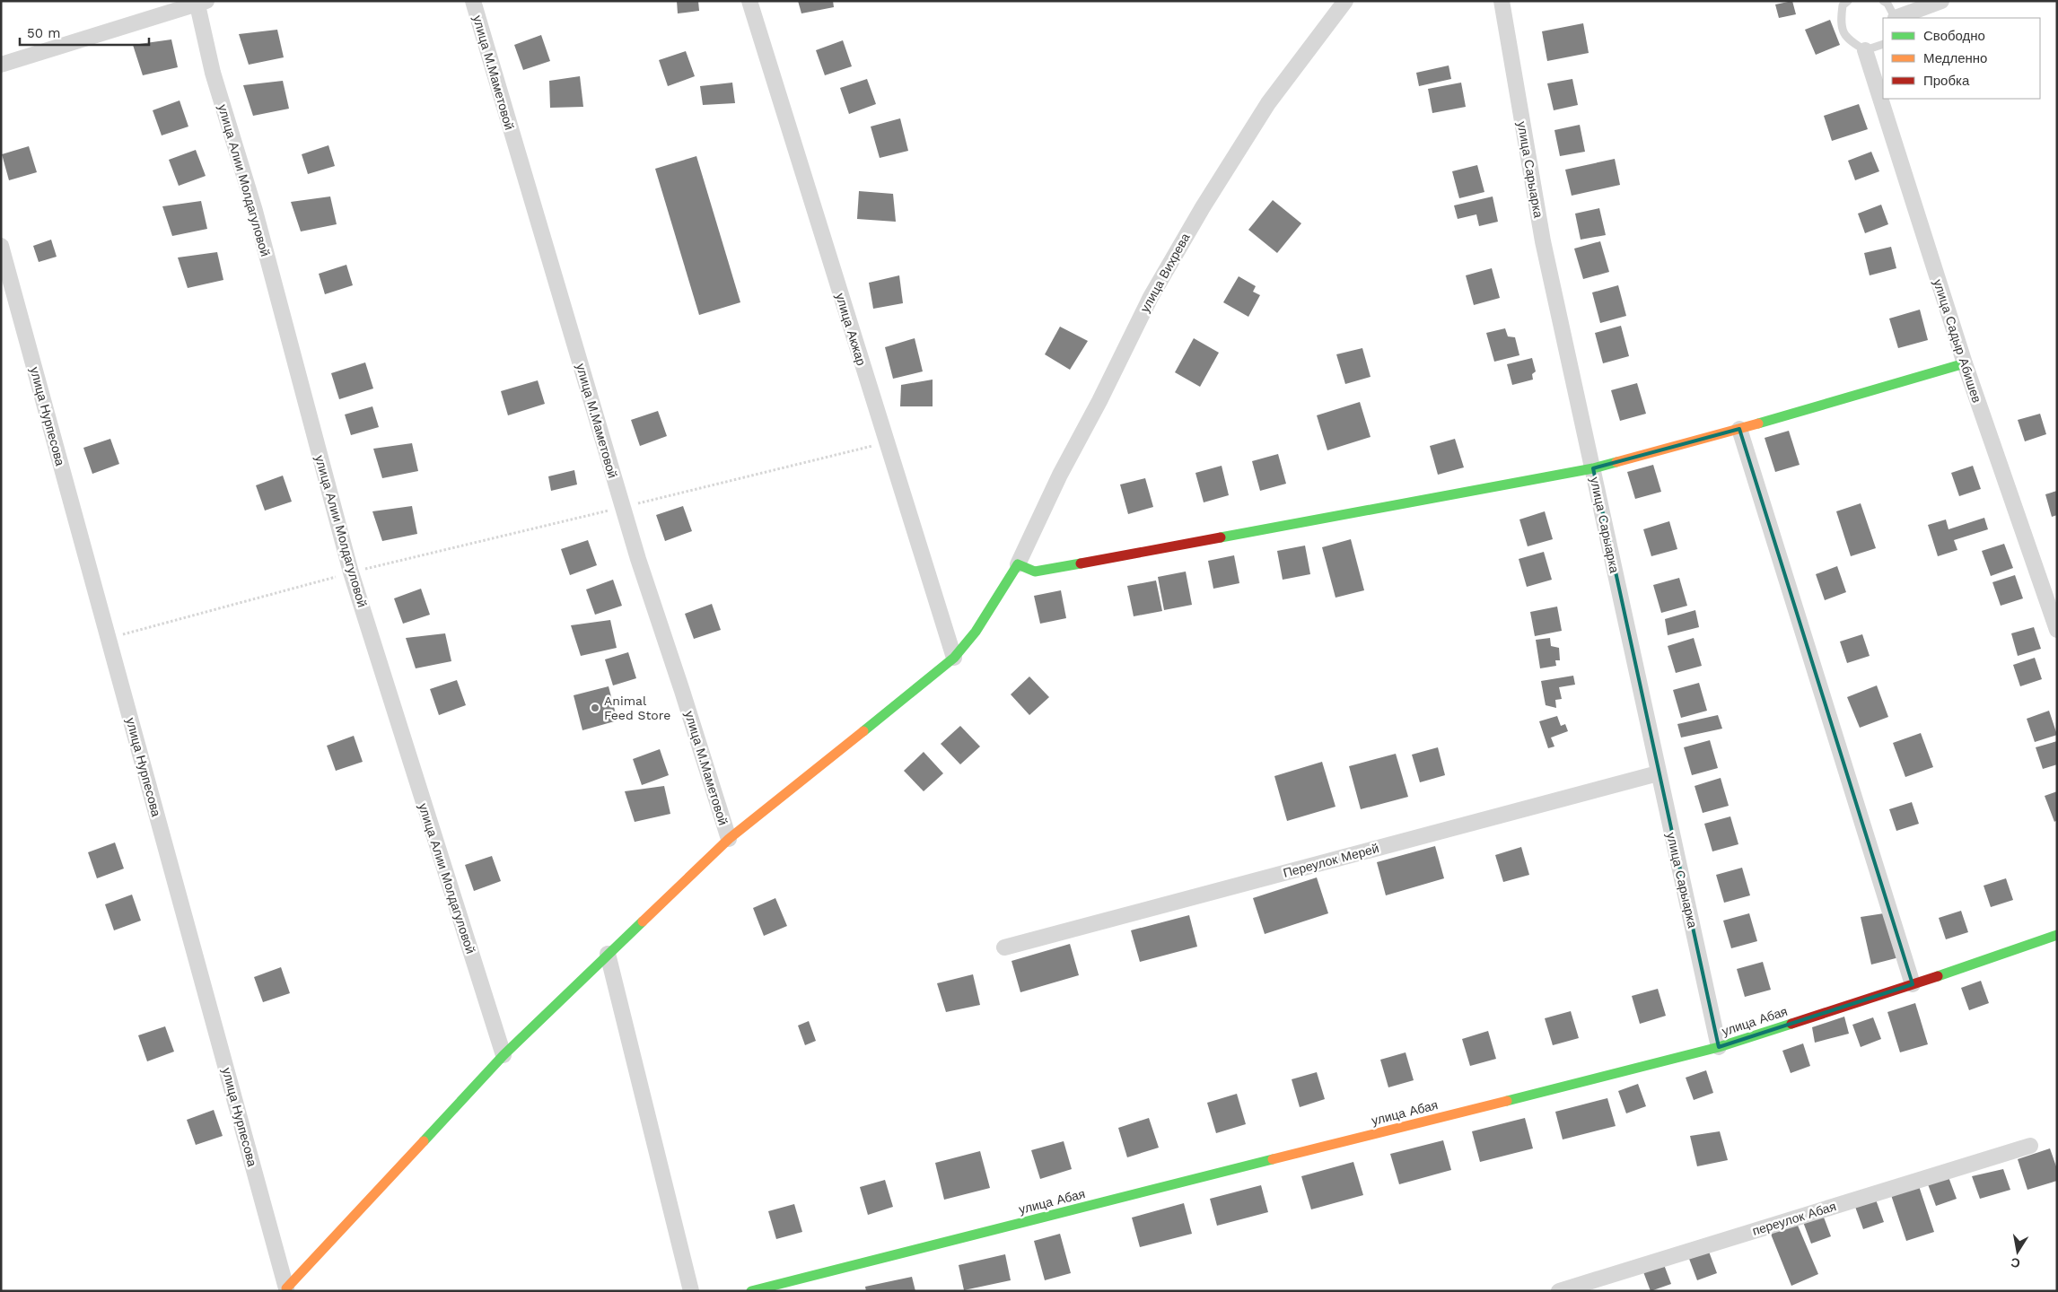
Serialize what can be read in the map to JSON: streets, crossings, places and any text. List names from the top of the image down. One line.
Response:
{"streets":{"street":["улица М.Маметовой","улица Сарыарка","улица Алии Молдагуловой","улица Вихрева","улица Акжар","улица Садыр Абишев","улица Нурпесова","Переулок Мерей","улица Абая","переулок Абая"]},"crossings":[["улица Сарыарка","Переулок Мерей"],["улица Сарыарка","улица Абая"]],"places":["Animal Feed Store"],"legend":["Свободно","Медленно","Пробка"],"scale_bar":"50 m","north":"bottom"}
